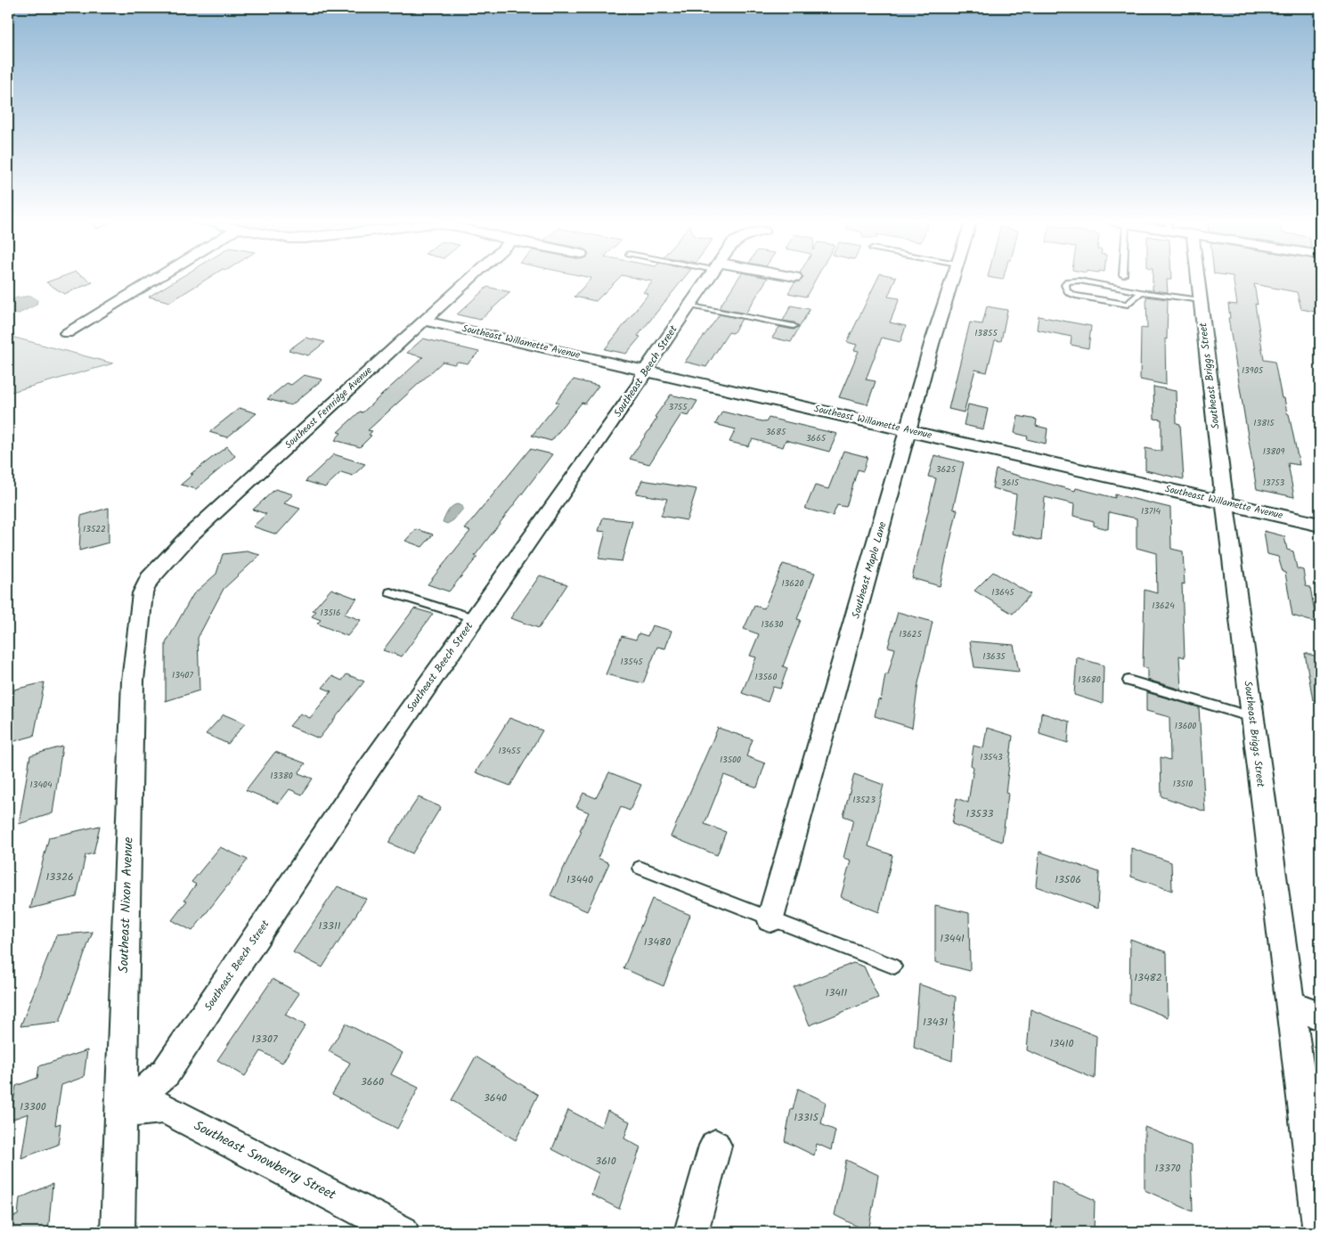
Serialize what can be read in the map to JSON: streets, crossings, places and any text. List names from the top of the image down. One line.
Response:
{"streets":{"street":["Southeast Willamette Avenue","Southeast Beech Street","Southeast Briggs Street","Southeast Fernridge Avenue","Southeast Maple Lane","Southeast Nixon Avenue","Southeast Snowberry Street"]},"crossings":[["Southeast Willamette Avenue","Southeast Beech Street"],["Southeast Willamette Avenue","Southeast Briggs Street"],["Southeast Willamette Avenue","Southeast Fernridge Avenue"],["Southeast Willamette Avenue","Southeast Maple Lane"],["Southeast Beech Street","Southeast Nixon Avenue"],["Southeast Beech Street","Southeast Snowberry Street"],["Southeast Fernridge Avenue","Southeast Nixon Avenue"],["Southeast Nixon Avenue","Southeast Snowberry Street"]],"house_numbers":["13855","13905","3755","13815","3685","3665","13809","3625","3615","13753","13714","13522","13620","13645","13624","13516","13630","13625","13635","13545","13407","13560","13680","13600","13455","13543","13500","13380","13510","13404","13523","13533","13326","13440","13506","13311","13441","13480","13482","13411","13431","13307","13410","3660","3640","13300","13315","3610","13370"]}
